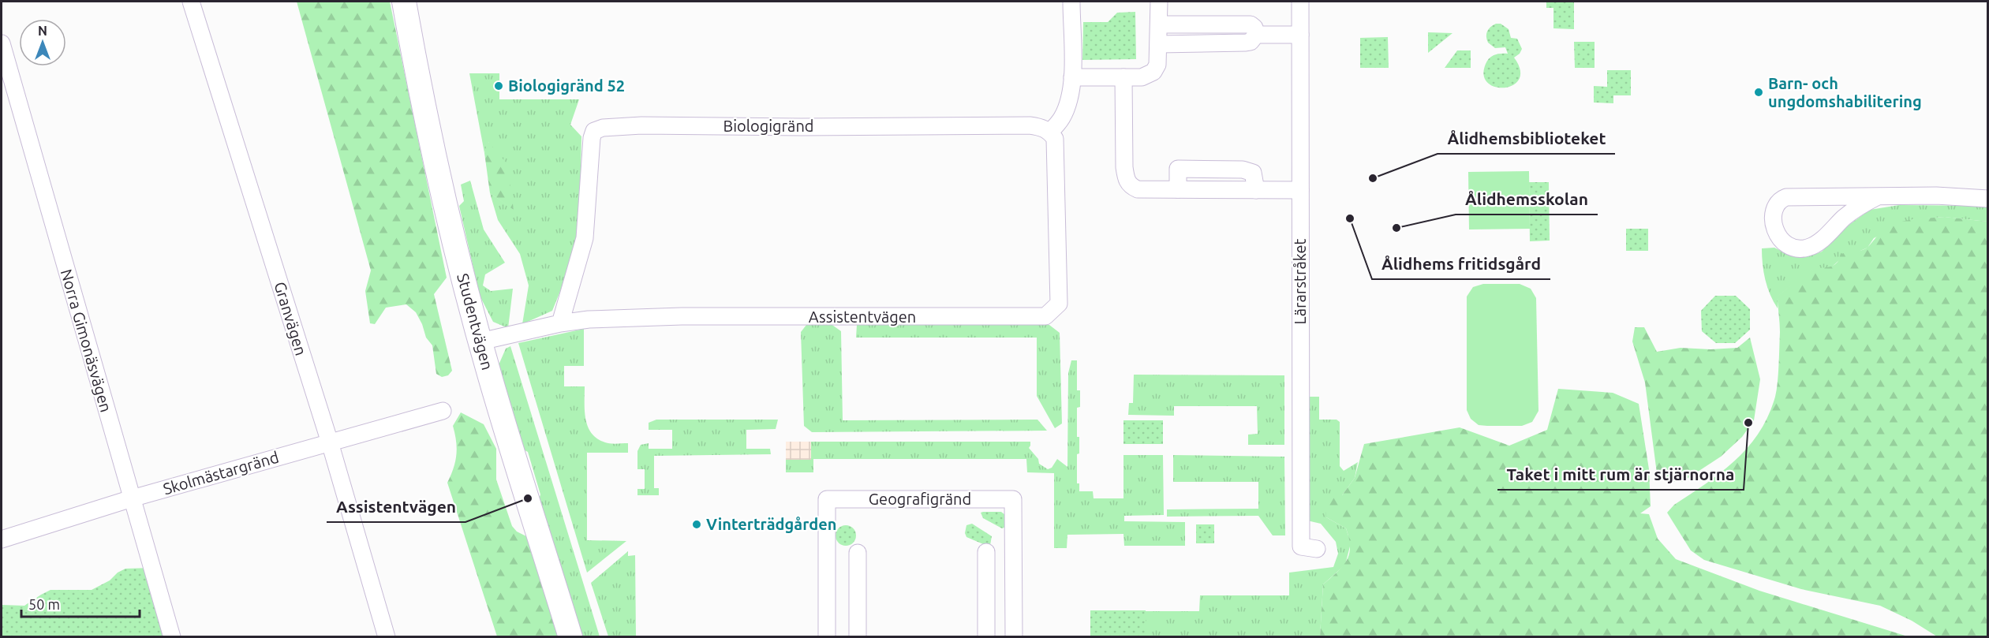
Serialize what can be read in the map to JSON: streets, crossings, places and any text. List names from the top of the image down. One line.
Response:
{"streets":{"street":["Biologigränd","Lärarstråket","Assistentvägen","Granvägen","Studentvägen","Norra Gimonäsvägen","Skolmästargränd","Geografigränd"]},"crossings":[["Biologigränd","Assistentvägen"],["Assistentvägen","Studentvägen"],["Granvägen","Skolmästargränd"],["Norra Gimonäsvägen","Skolmästargränd"]],"places":["Biologigränd 52","Barn- och ungdomshabilitering","Ålidhemsbiblioteket","Ålidhems fritidsgård","Ålidhemsskolan","Taket i mitt rum är stjärnorna","Assistentvägen","Vinterträdgården"],"scale_bar":"50 m","north":"top"}
